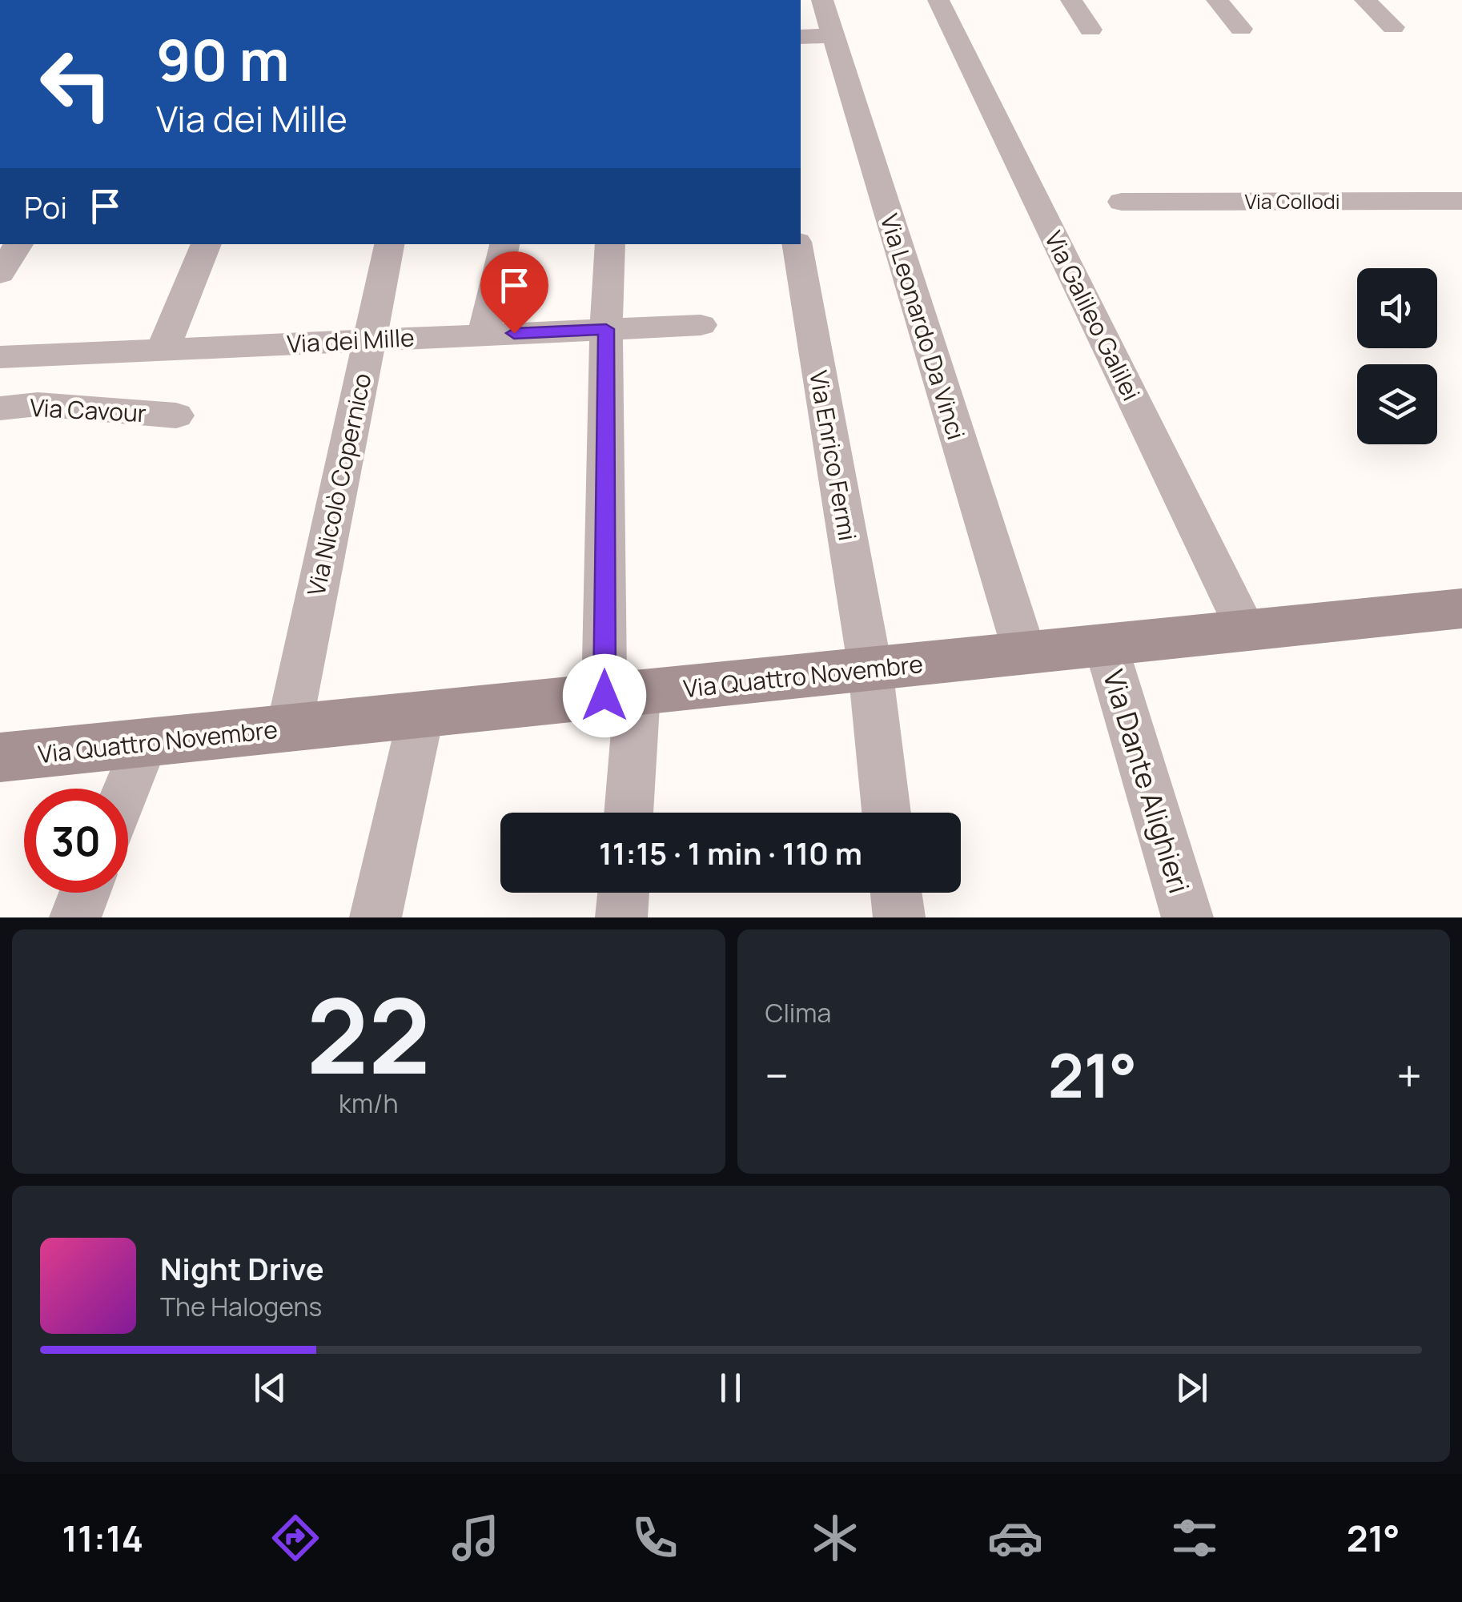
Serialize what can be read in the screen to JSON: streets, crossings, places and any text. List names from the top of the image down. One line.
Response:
{"streets":{"street":["Via Collodi","Via Galileo Galilei","Via Leonardo Da Vinci","Via dei Mille","Via Cavour","Via Enrico Fermi","Via Nicolò Copernico","Via Quattro Novembre","Via Dante Alighieri"]},"crossings":[["Via Galileo Galilei","Via Quattro Novembre"],["Via Leonardo Da Vinci","Via Quattro Novembre"],["Via dei Mille","Via Nicolò Copernico"],["Via Enrico Fermi","Via Quattro Novembre"],["Via Nicolò Copernico","Via Quattro Novembre"],["Via Quattro Novembre","Via Dante Alighieri"]],"page":{"turn":["90 m","Via dei Mille"],"then":"Poi","limit":"30","trip":"11:15 · 1 min · 110 m","tile":[["22","km/h"],"Clima"],"heat":["−","21°","+"],"song":["Night Drive","The Halogens"],"tabs":["11:14","21°"]}}
